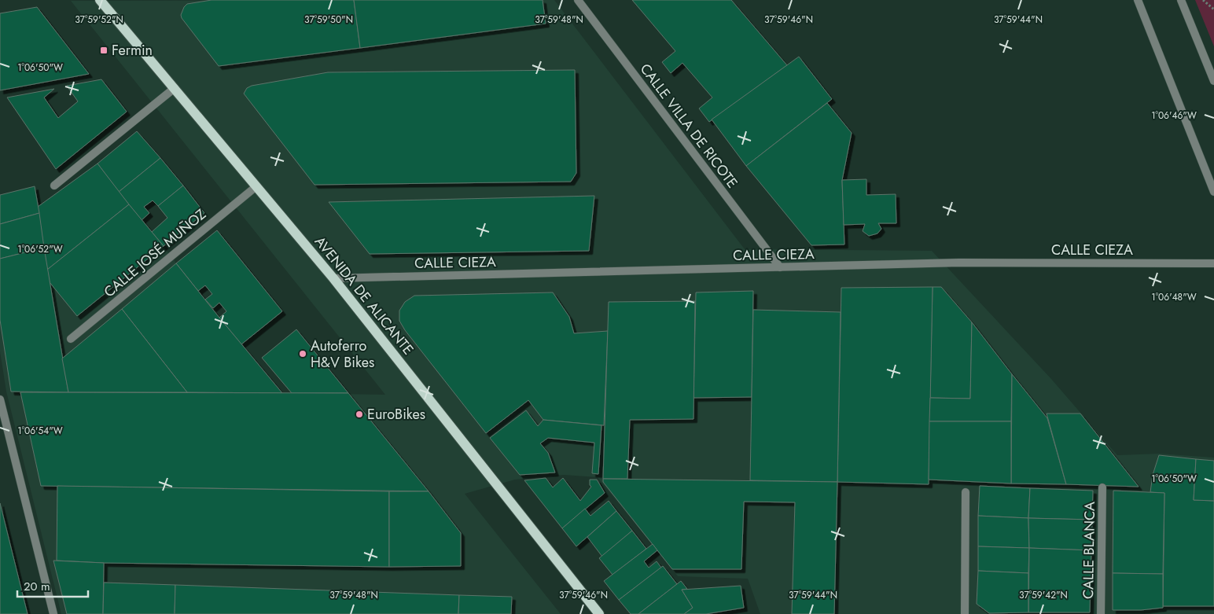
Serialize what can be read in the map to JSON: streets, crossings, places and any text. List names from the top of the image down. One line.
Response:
{"streets":{"main road":["AVENIDA DE ALICANTE"],"street":["CALLE VILLA DE RICOTE","CALLE CIEZA","CALLE JOSÉ MUÑOZ","CALLE BLANCA"]},"crossings":[["CALLE VILLA DE RICOTE","CALLE CIEZA"],["CALLE CIEZA","AVENIDA DE ALICANTE"],["CALLE JOSÉ MUÑOZ","AVENIDA DE ALICANTE"]],"places":{"transit":["Fermin"],"other":["Autoferro H&V Bikes","EuroBikes"]},"scale_bar":"20 m","coordinates":["37°59'52\"N","37°59'50\"N","37°59'48\"N","37°59'46\"N","37°59'44\"N","1°06'50\"W","1°06'46\"W","1°06'52\"W","1°06'48\"W","1°06'54\"W","37°59'42\"N"]}
